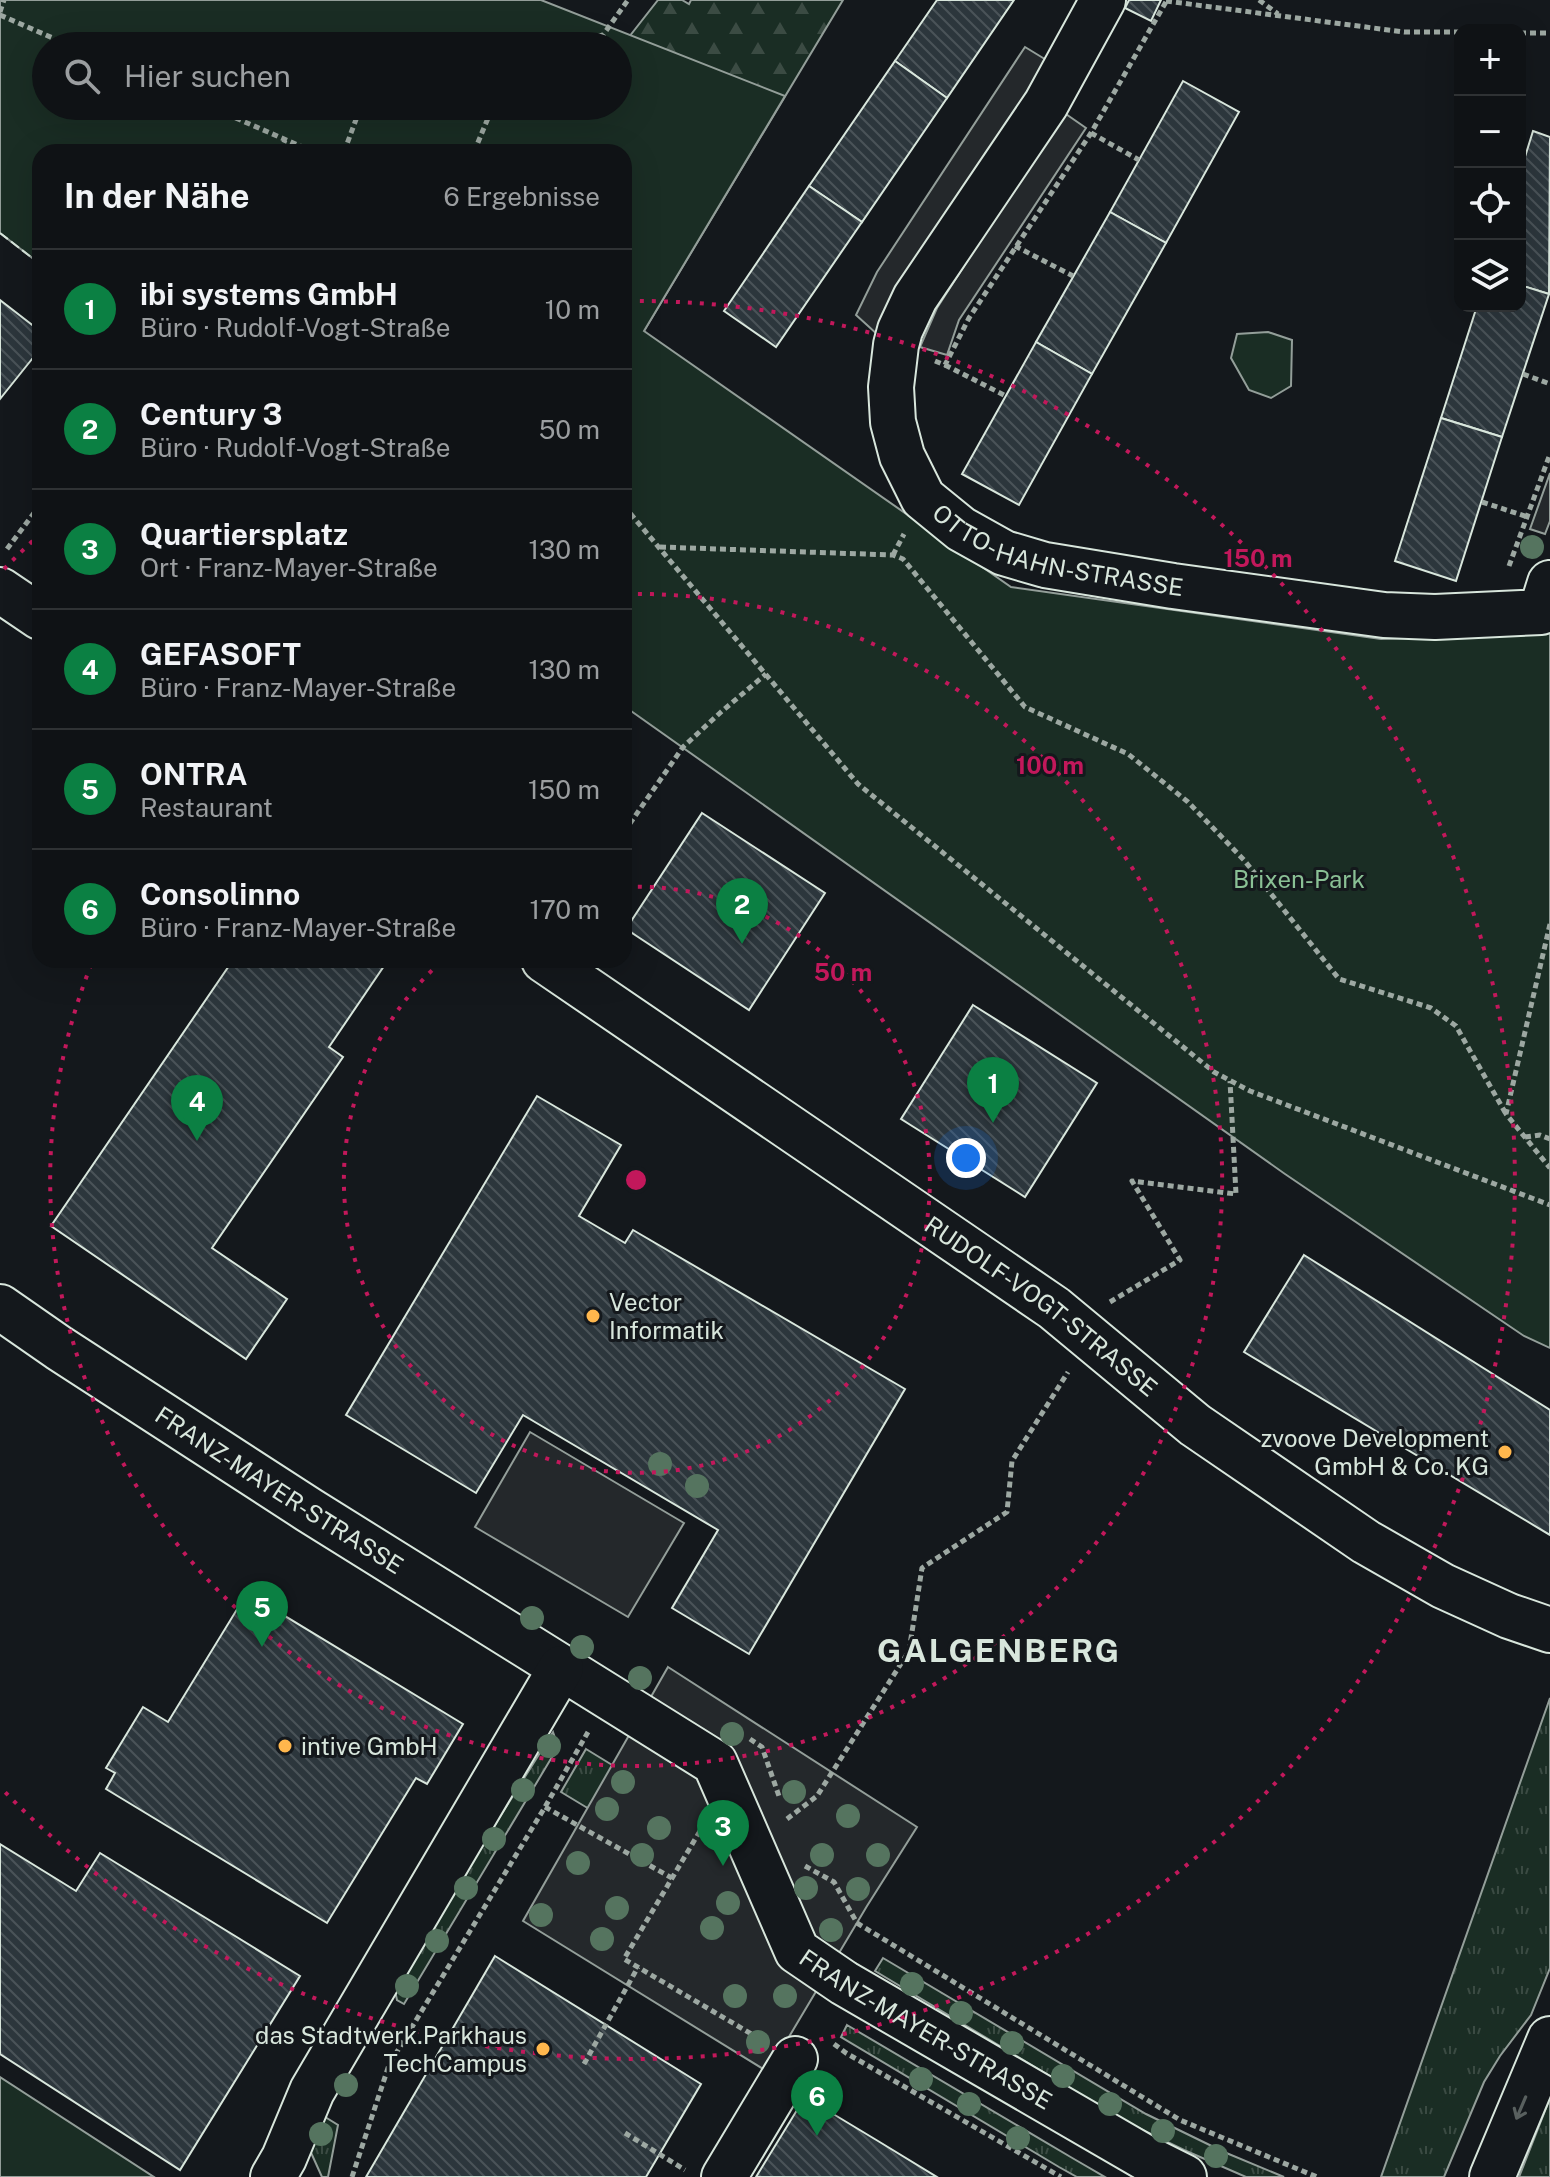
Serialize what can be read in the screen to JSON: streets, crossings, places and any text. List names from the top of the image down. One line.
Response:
{"streets":{"street":["OTTO-HAHN-STRASSE","RUDOLF-VOGT-STRASSE","FRANZ-MAYER-STRASSE"]},"districts":["GALGENBERG"],"parks":["Brixen-Park"],"places":["Vector Informatik","zvoove Development GmbH & Co. KG","intive GmbH","das Stadtwerk.Parkhaus TechCampus"],"page":{"map_buttons":["+","−"],"search":"Hier suchen","heading":["In der Nähe","6 Ergebnisse"],"list":[{"mark":"1","name":"ibi systems GmbH","note":"Büro · Rudolf-Vogt-Straße","value":"10 m"},{"mark":"2","name":"Century 3","note":"Büro · Rudolf-Vogt-Straße","value":"50 m"},{"mark":"3","name":"Quartiersplatz","note":"Ort · Franz-Mayer-Straße","value":"130 m"},{"mark":"4","name":"GEFASOFT","note":"Büro · Franz-Mayer-Straße","value":"130 m"},{"mark":"5","name":"ONTRA","note":"Restaurant","value":"150 m"},{"mark":"6","name":"Consolinno","note":"Büro · Franz-Mayer-Straße","value":"170 m"}],"pins":["2","1","4","5","3","6"]},"rings":["150 m","100 m","50 m"]}
